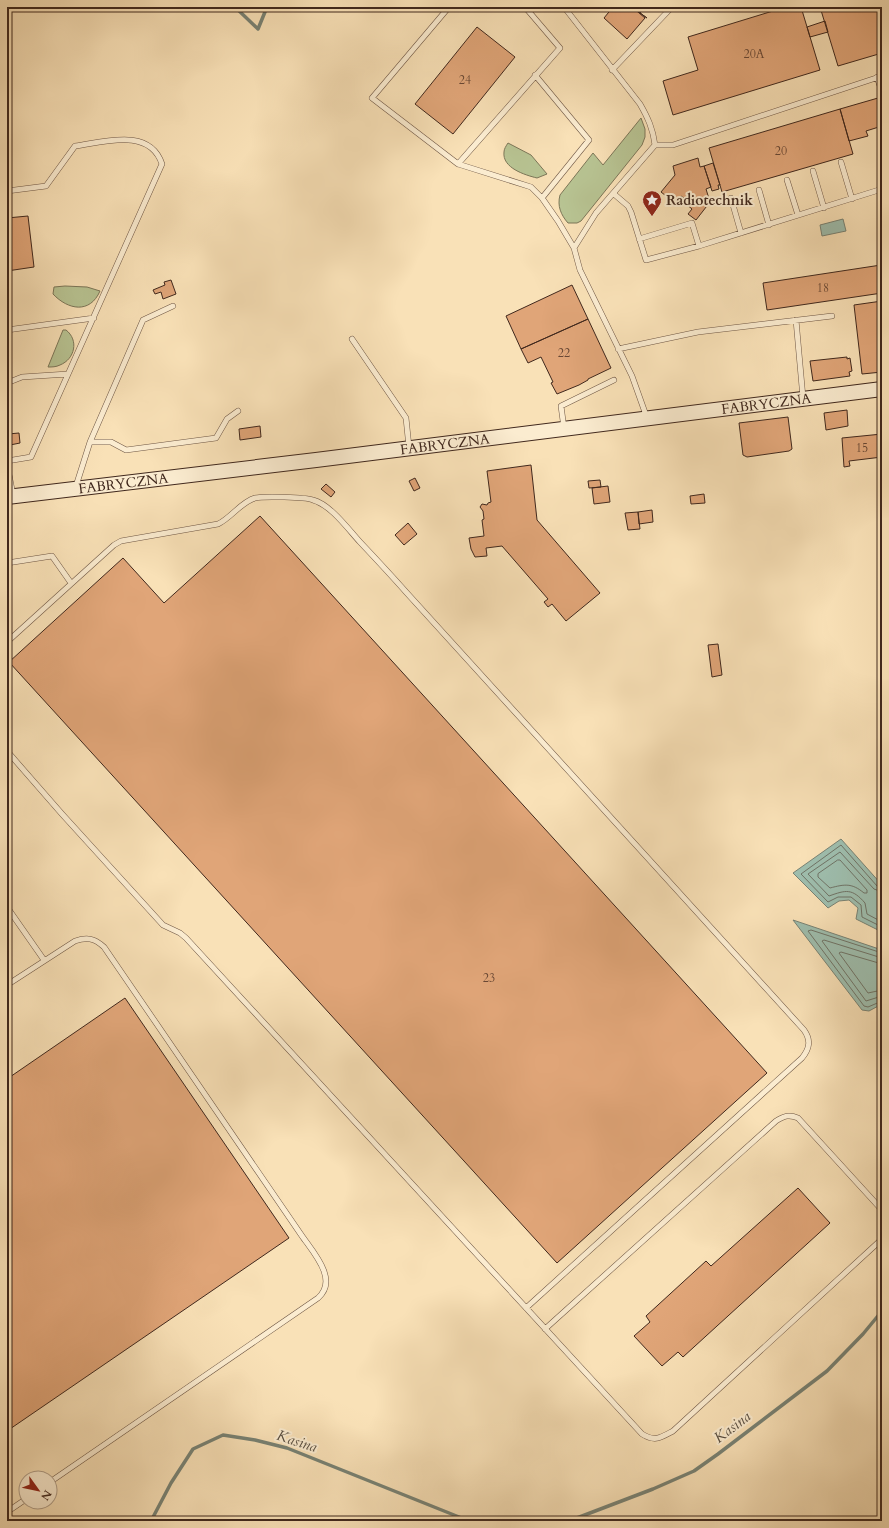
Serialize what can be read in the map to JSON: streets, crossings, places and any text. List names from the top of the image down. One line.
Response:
{"streets":{"main road":["FABRYCZNA"]},"water":["Kasina"],"places":{"place":["Radiotechnik"]},"house_numbers":["20A","24","20","18","22","15","23"],"north":"bottom right"}
